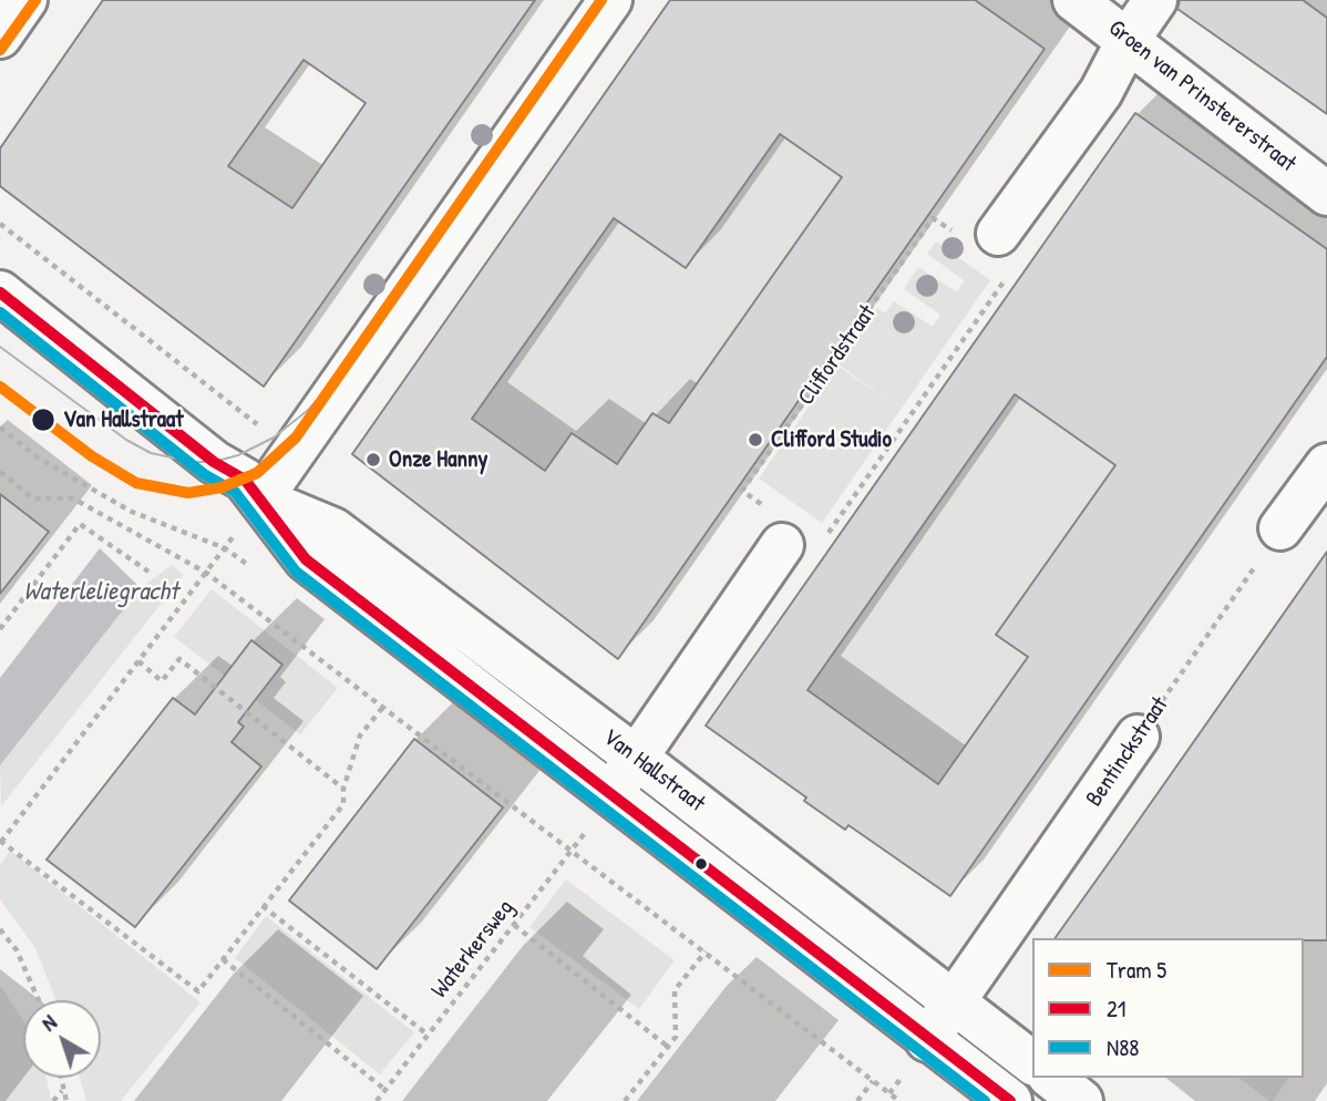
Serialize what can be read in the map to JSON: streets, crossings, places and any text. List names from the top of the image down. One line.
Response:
{"streets":{"street":["Groen van Prinstererstraat","Bentinckstraat","Van Hallstraat"],"path":["Cliffordstraat","Waterkersweg"]},"crossings":[["Bentinckstraat","Van Hallstraat"]],"water":["Waterleliegracht"],"places":["Van Hallstraat","Clifford Studio","Onze Hanny"],"lines":["tram line 5","transit line 21","transit line N88"],"legend":["Tram 5","21","N88"],"north":"top left"}
